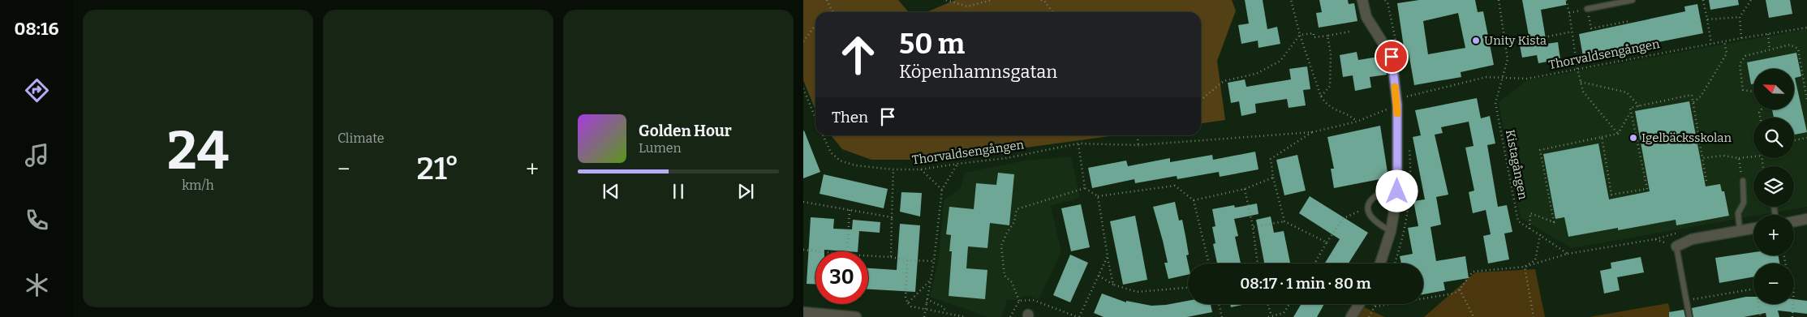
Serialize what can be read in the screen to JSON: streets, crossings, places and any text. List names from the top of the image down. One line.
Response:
{"streets":{"path":["Thorvaldsengången","Kistagången"]},"crossings":[["Thorvaldsengången","Kistagången"]],"places":["Unity Kista","Igelbäcksskolan"],"north":"top left","page":{"tabs":"08:16","tile":[["24","km/h"],"Climate"],"turn":["50 m","Köpenhamnsgatan"],"map_buttons":["+","−"],"then":"Then","song":["Golden Hour","Lumen"],"heat":["−","21°","+"],"limit":"30","trip":"08:17 · 1 min · 80 m"}}
